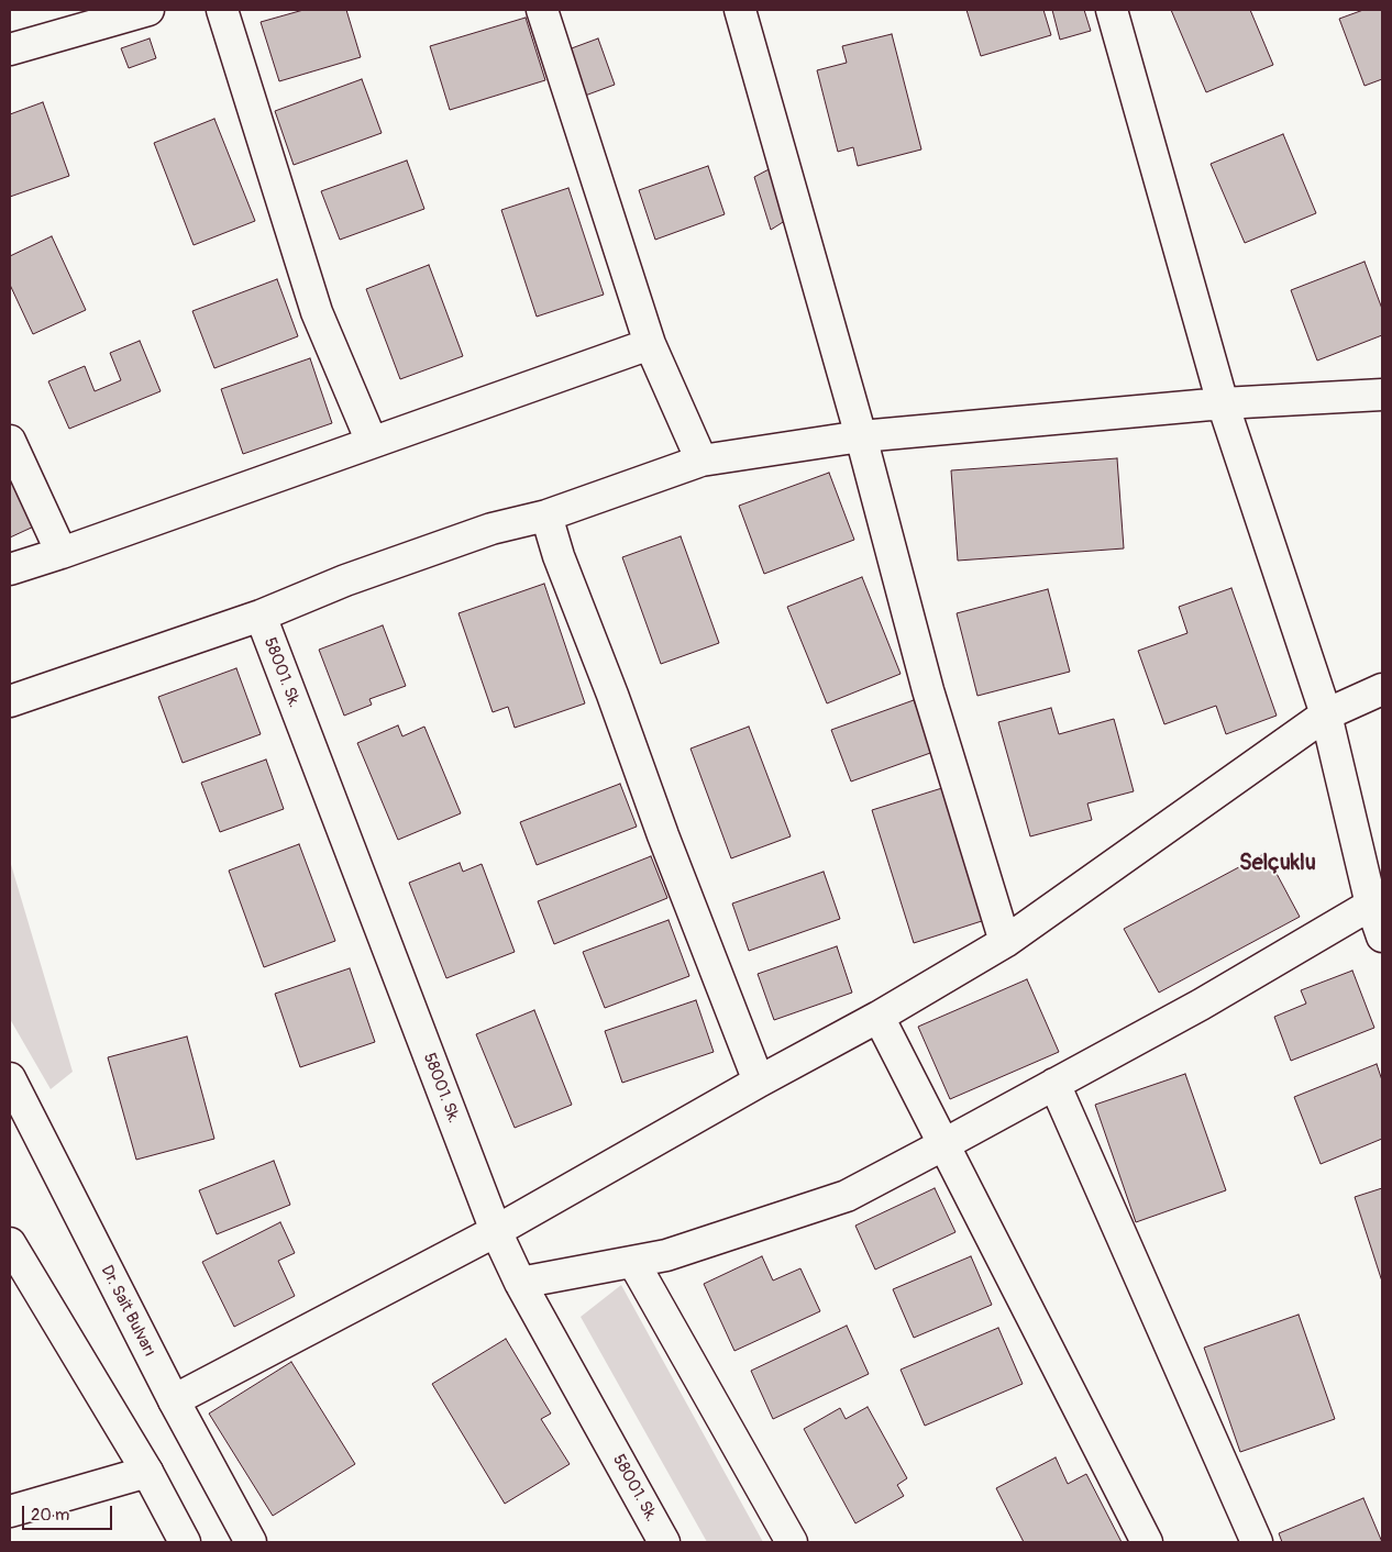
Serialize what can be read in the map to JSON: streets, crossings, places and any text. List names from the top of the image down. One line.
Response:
{"streets":{"street":["58001. Sk.","Dr. Sait Bulvarı"]},"districts":["Selçuklu"],"scale_bar":"20 m"}
